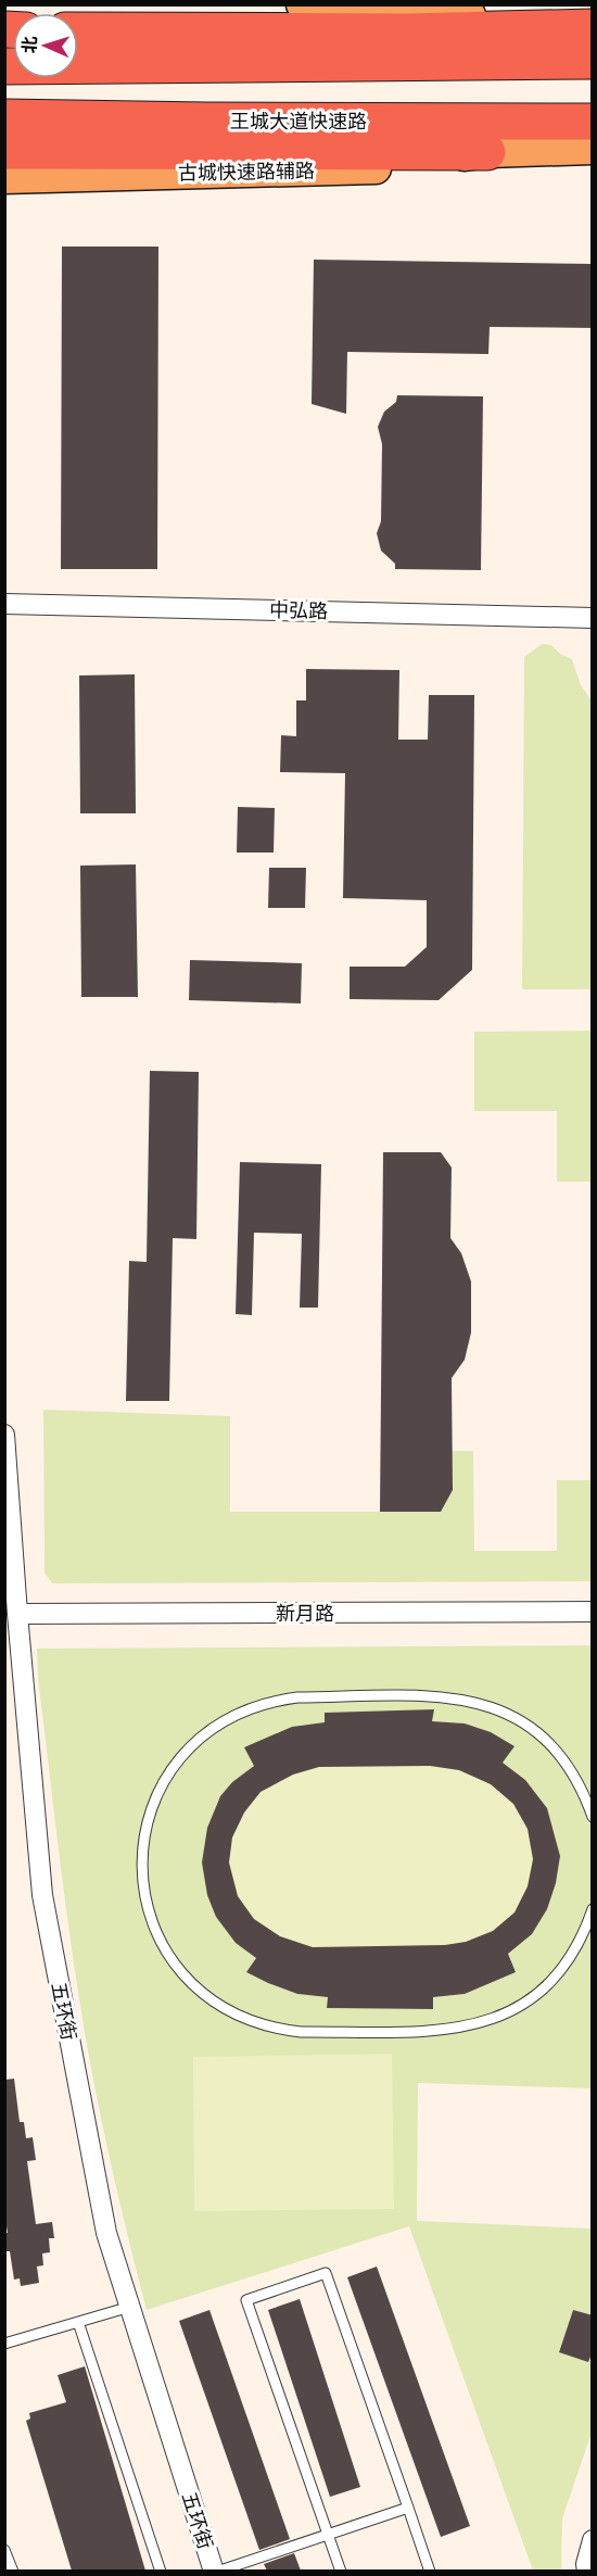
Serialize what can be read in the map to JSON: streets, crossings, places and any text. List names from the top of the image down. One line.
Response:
{"streets":{"highway":["王城大道快速路"],"street":["中弘路","新月路","五环街"]},"crossings":[["新月路","五环街"]],"north":"left"}
